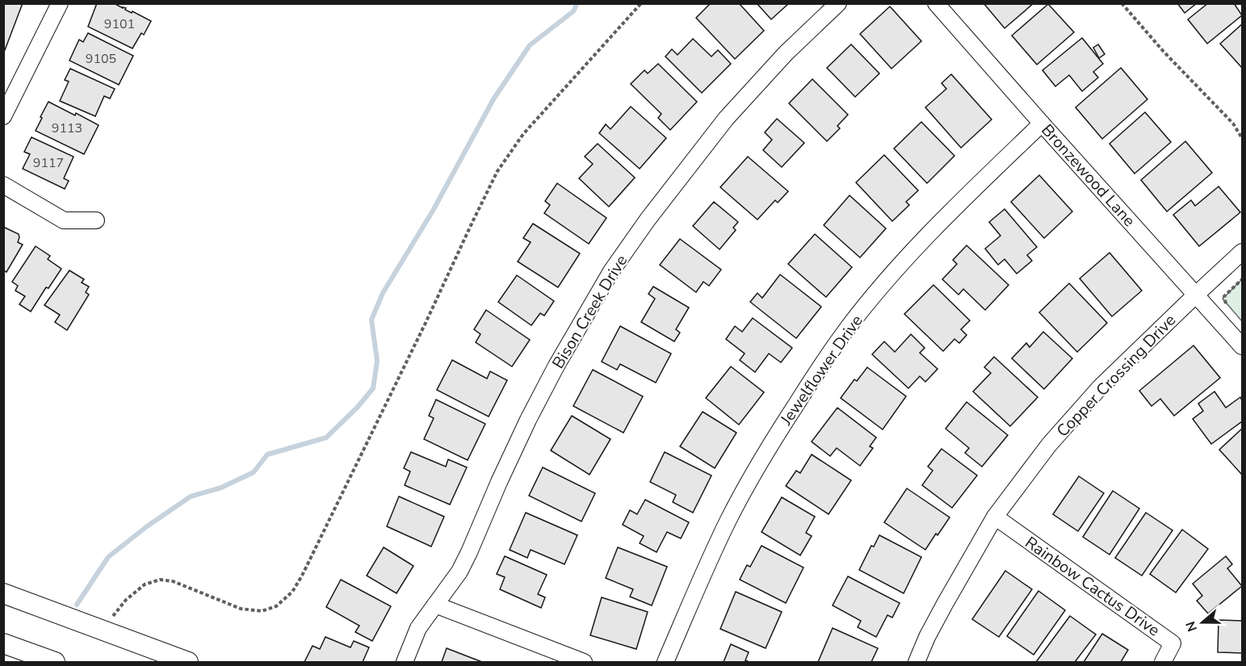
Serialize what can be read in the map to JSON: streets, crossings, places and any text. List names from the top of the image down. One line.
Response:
{"streets":{"street":["Bronzewood Lane","Bison Creek Drive","Jewelflower Drive","Copper Crossing Drive","Rainbow Cactus Drive"]},"crossings":[["Bronzewood Lane","Jewelflower Drive"],["Bronzewood Lane","Copper Crossing Drive"],["Copper Crossing Drive","Rainbow Cactus Drive"]],"house_numbers":["9101","9105","9113","9117"],"north":"left"}
